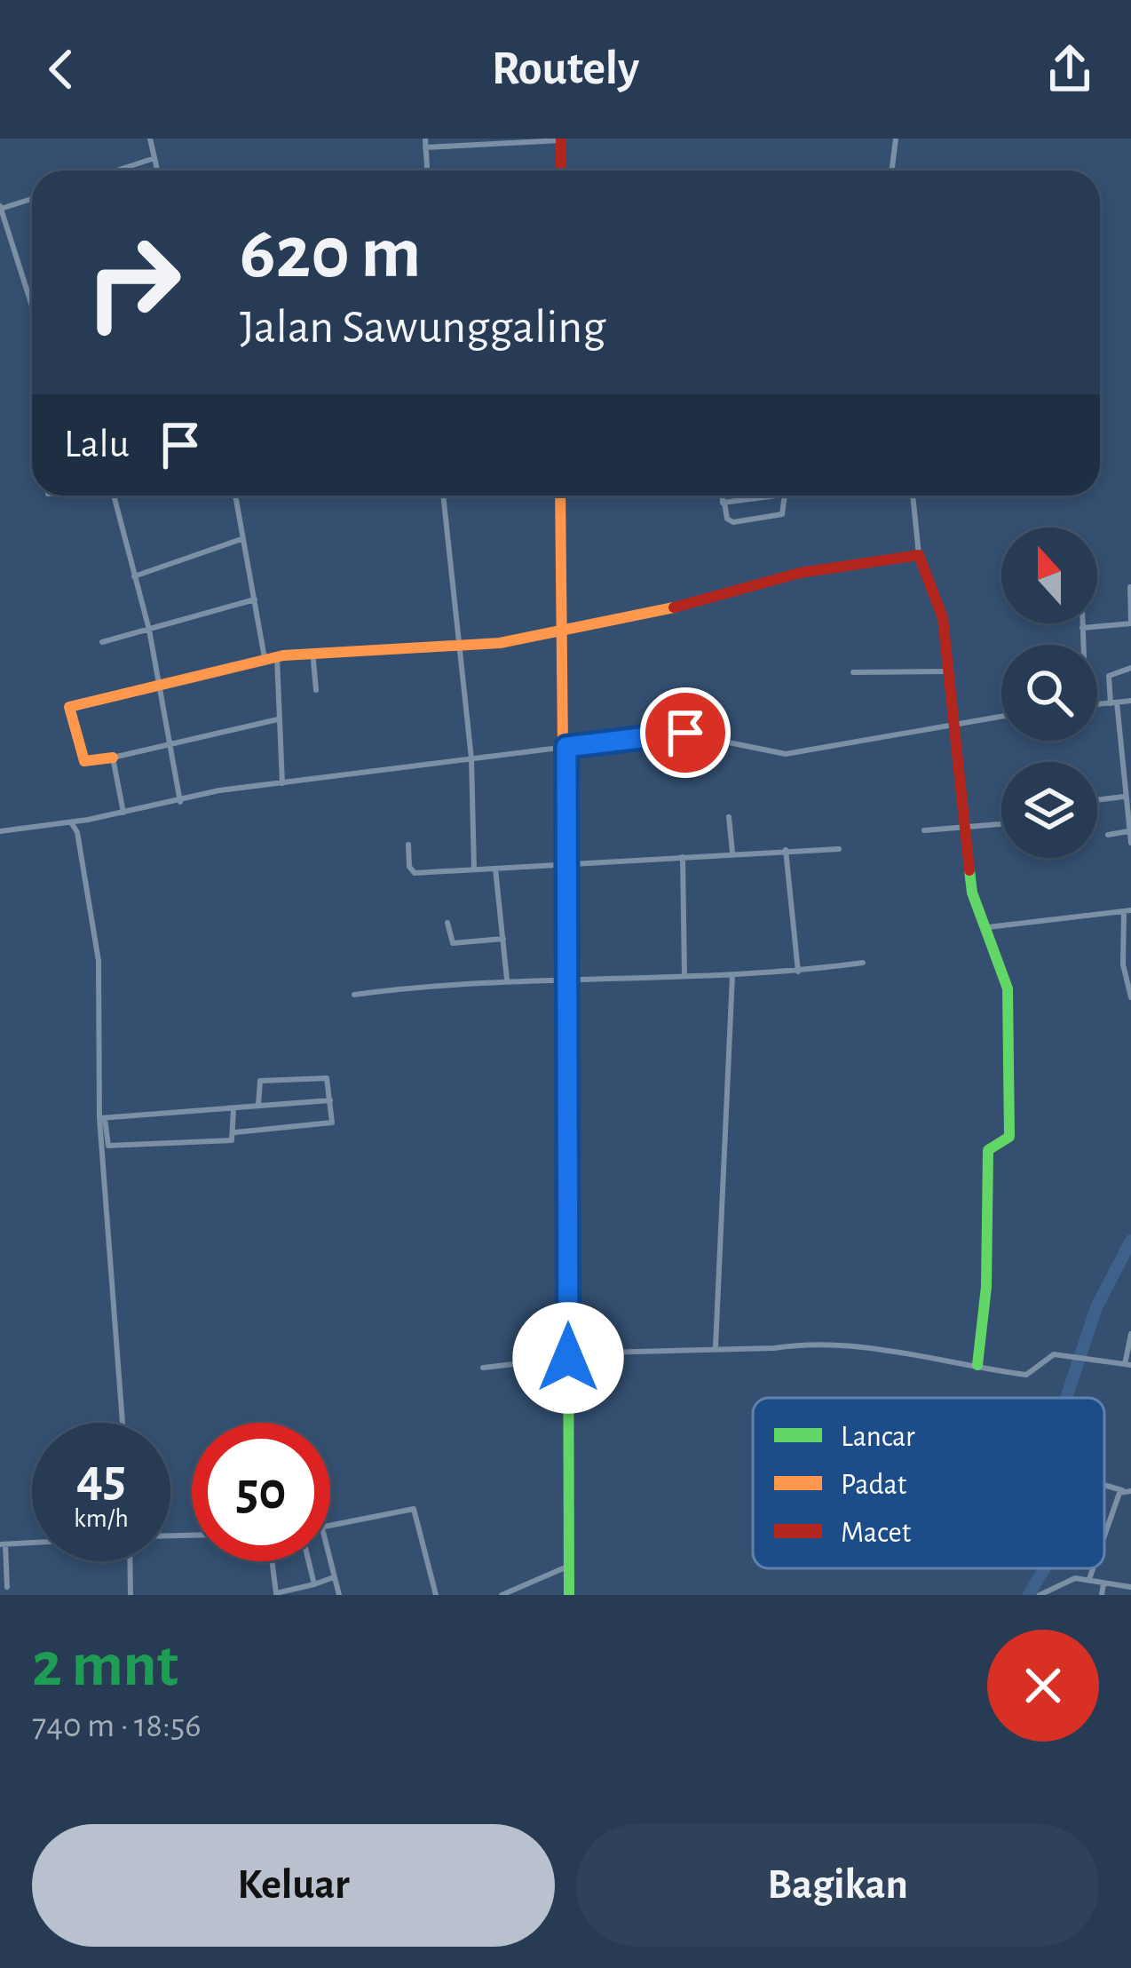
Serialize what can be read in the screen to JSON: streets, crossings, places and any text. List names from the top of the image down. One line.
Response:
{"legend":["Lancar","Padat","Macet"],"north":"top","page":{"header":"Routely","turn":["620 m","Jalan Sawunggaling"],"then":"Lalu","speed":"45 km/h","limit":"50","heading":["2 mnt","740 m · 18:56"],"buttons":["Keluar","Bagikan"]}}
